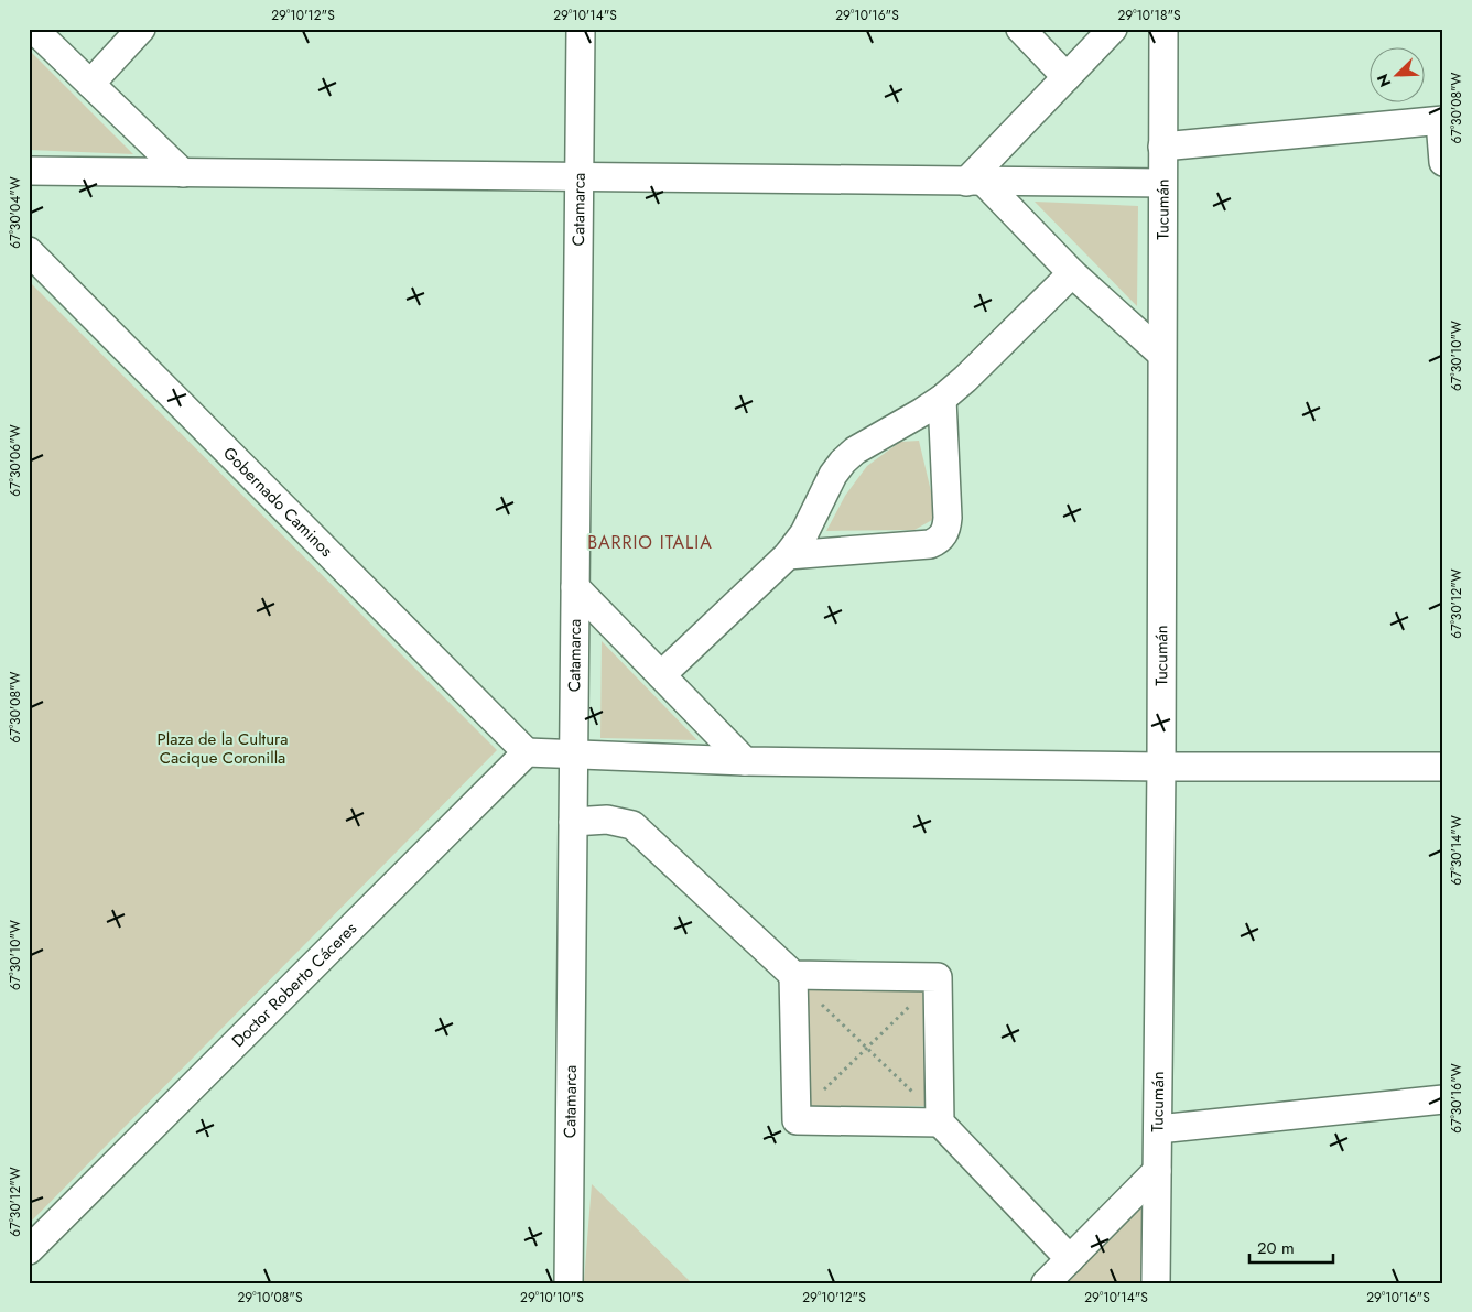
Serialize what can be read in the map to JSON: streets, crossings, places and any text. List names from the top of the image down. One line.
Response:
{"streets":{"street":["Catamarca","Tucumán","Gobernado Caminos","Doctor Roberto Cáceres"]},"crossings":[["Gobernado Caminos","Doctor Roberto Cáceres"]],"districts":["BARRIO ITALIA"],"parks":["Plaza de la Cultura Cacique Coronilla"],"scale_bar":"20 m","north":"bottom left","coordinates":["29°10'12\"S","29°10'14\"S","29°10'16\"S","29°10'18\"S","67°30'08\"W","67°30'04\"W","67°30'10\"W","67°30'06\"W","67°30'12\"W","67°30'14\"W","67°30'16\"W","29°10'08\"S","29°10'10\"S"]}
